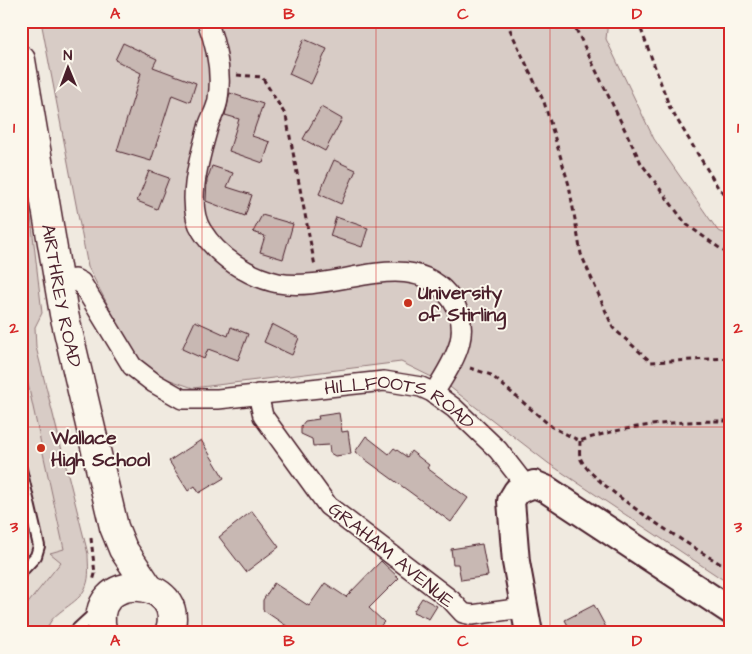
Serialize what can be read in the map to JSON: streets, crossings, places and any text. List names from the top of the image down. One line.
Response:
{"streets":{"main road":["AIRTHREY ROAD"],"street":["HILLFOOTS ROAD","GRAHAM AVENUE"]},"crossings":[["AIRTHREY ROAD","HILLFOOTS ROAD"],["HILLFOOTS ROAD","GRAHAM AVENUE"]],"places":["University of Stirling","Wallace High School"],"north":"top","grid":{"columns":["A","B","C","D"],"rows":["1","2","3"]}}
